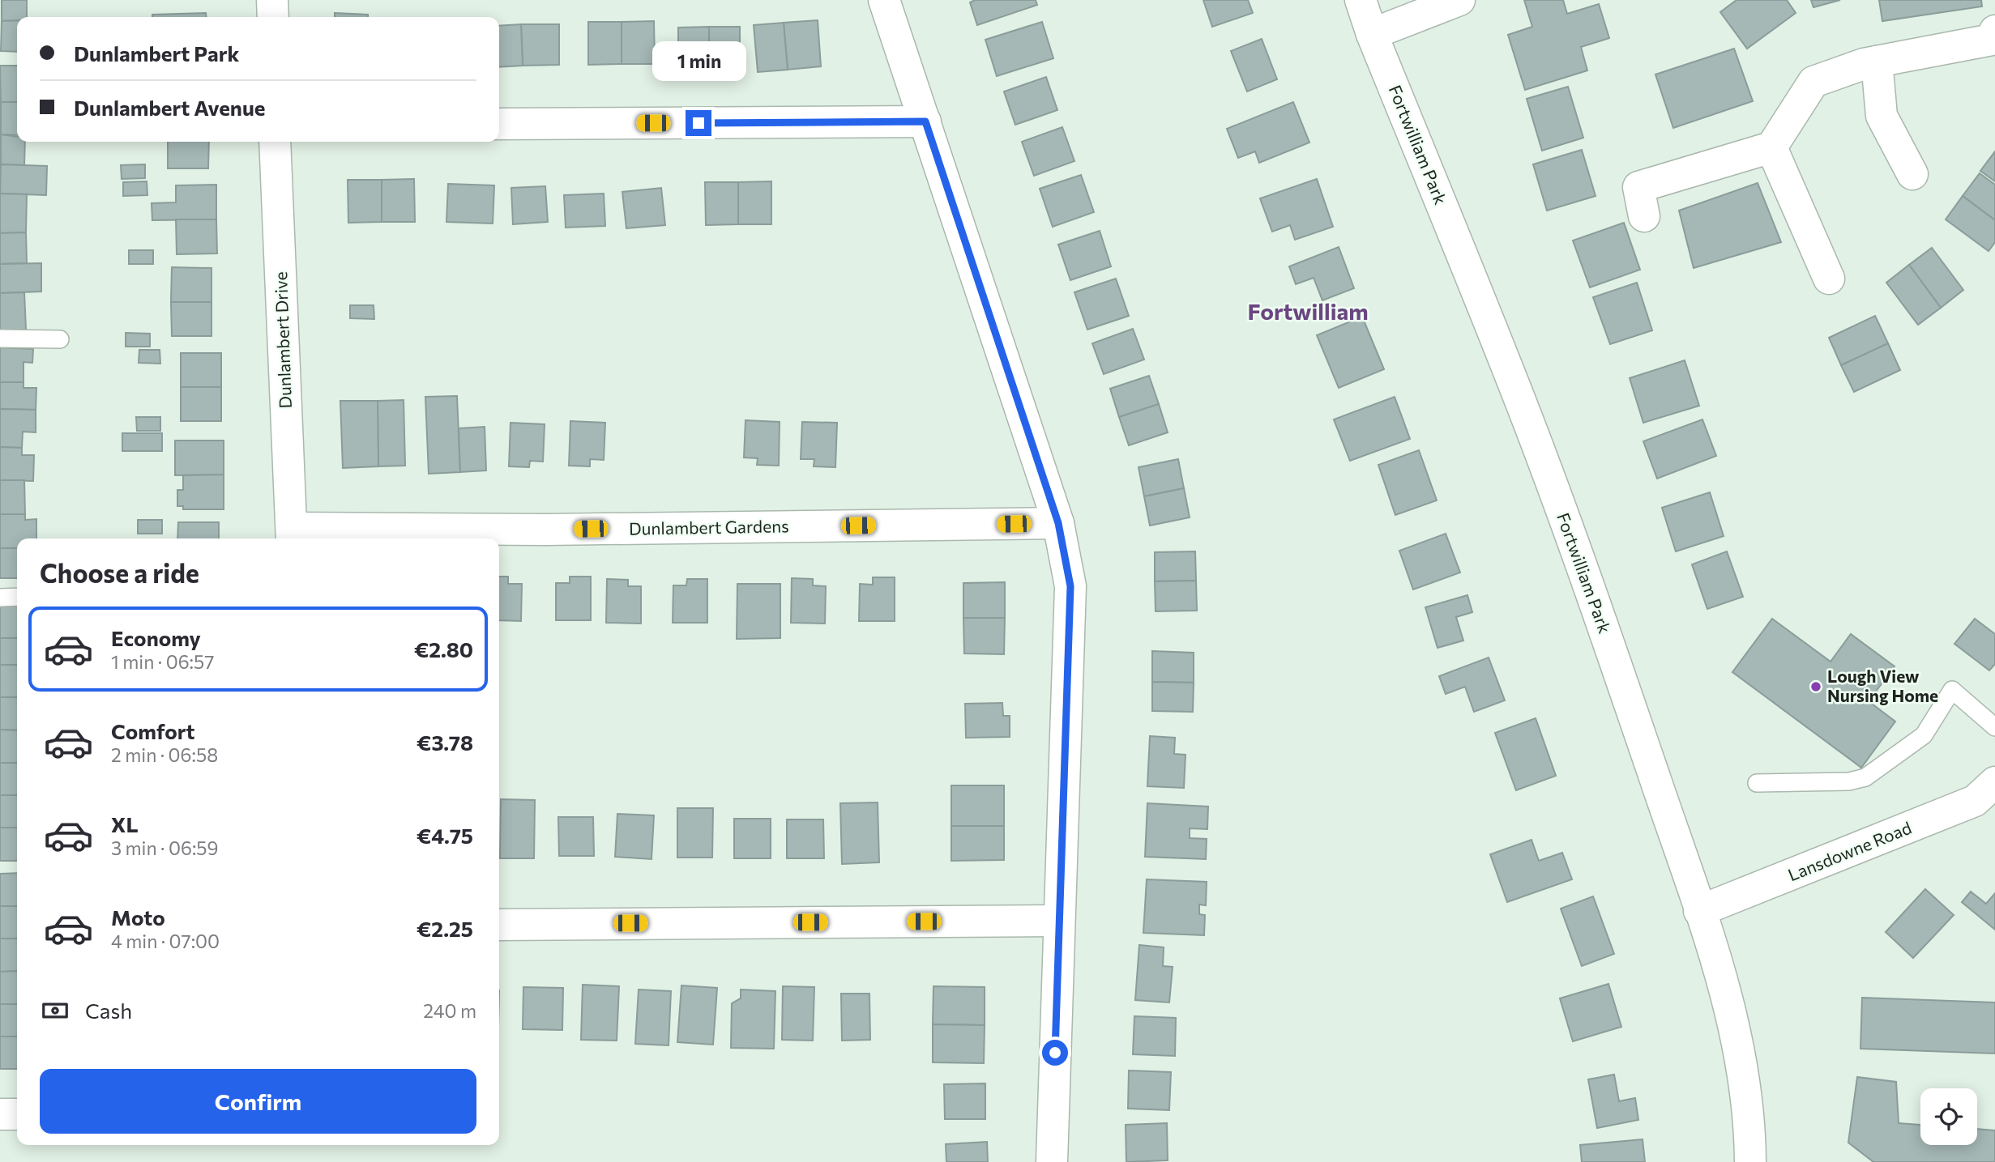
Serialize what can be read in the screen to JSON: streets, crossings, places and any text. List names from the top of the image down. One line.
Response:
{"streets":{"street":["Fortwilliam Park","Dunlambert Drive","Dunlambert Gardens","Lansdowne Road"]},"crossings":[["Fortwilliam Park","Lansdowne Road"],["Dunlambert Drive","Dunlambert Gardens"]],"districts":["Fortwilliam"],"places":["Lough View Nursing Home"],"page":{"banner":["Dunlambert Park","Dunlambert Avenue"],"bubble":"1 min","heading":"Choose a ride","list":[{"name":"Economy","note":"1 min · 06:57","value":"€2.80"},{"name":"Comfort","note":"2 min · 06:58","value":"€3.78"},{"name":"XL","note":"3 min · 06:59","value":"€4.75"},{"name":"Moto","note":"4 min · 07:00","value":"€2.25"}],"pay":["Cash","240 m"],"buttons":"Confirm"}}
